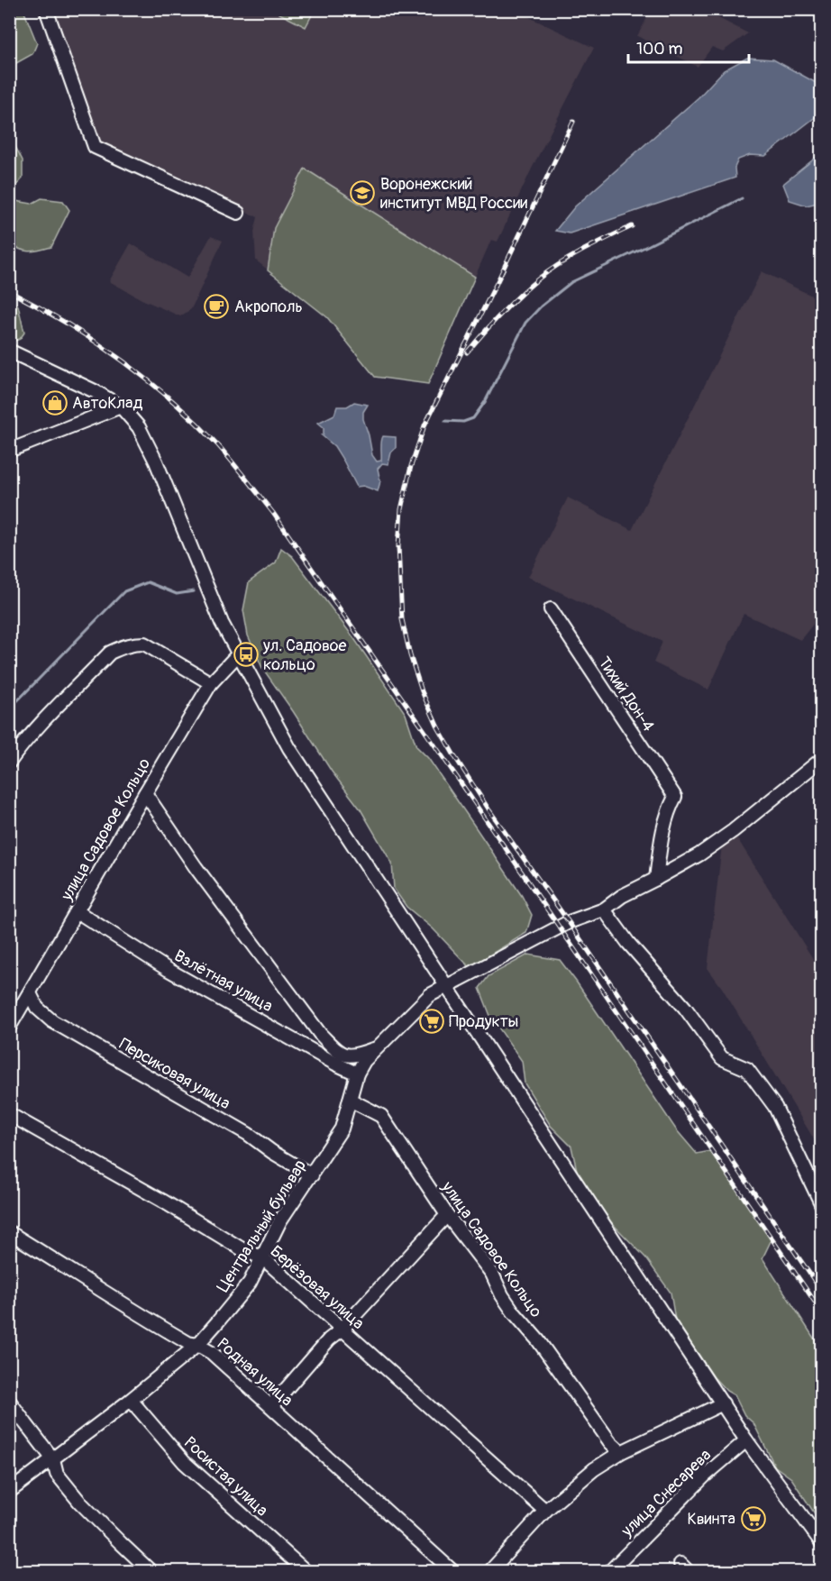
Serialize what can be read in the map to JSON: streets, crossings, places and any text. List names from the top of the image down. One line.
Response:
{"streets":{"street":["Тихий Дон-4","улица Садовое Кольцо","Взлётная улица","Персиковая улица","Центральный бульвар","Берёзовая улица","Родная улица","Росистая улица","улица Снесарева"]},"crossings":[["Тихий Дон-4","Центральный бульвар"],["улица Садовое Кольцо","Взлётная улица"],["улица Садовое Кольцо","Персиковая улица"],["улица Садовое Кольцо","Центральный бульвар"],["Взлётная улица","Центральный бульвар"],["Персиковая улица","Центральный бульвар"],["Центральный бульвар","Берёзовая улица"],["Центральный бульвар","Родная улица"],["Центральный бульвар","Росистая улица"]],"places":{"school or university":["Воронежский институт МВД России"],"cafe":["Акрополь"],"shop":["АвтоКлад"],"bus stop":["ул. Садовое кольцо"],"supermarket":["Продукты","Квинта"]},"scale_bar":"100 m"}
